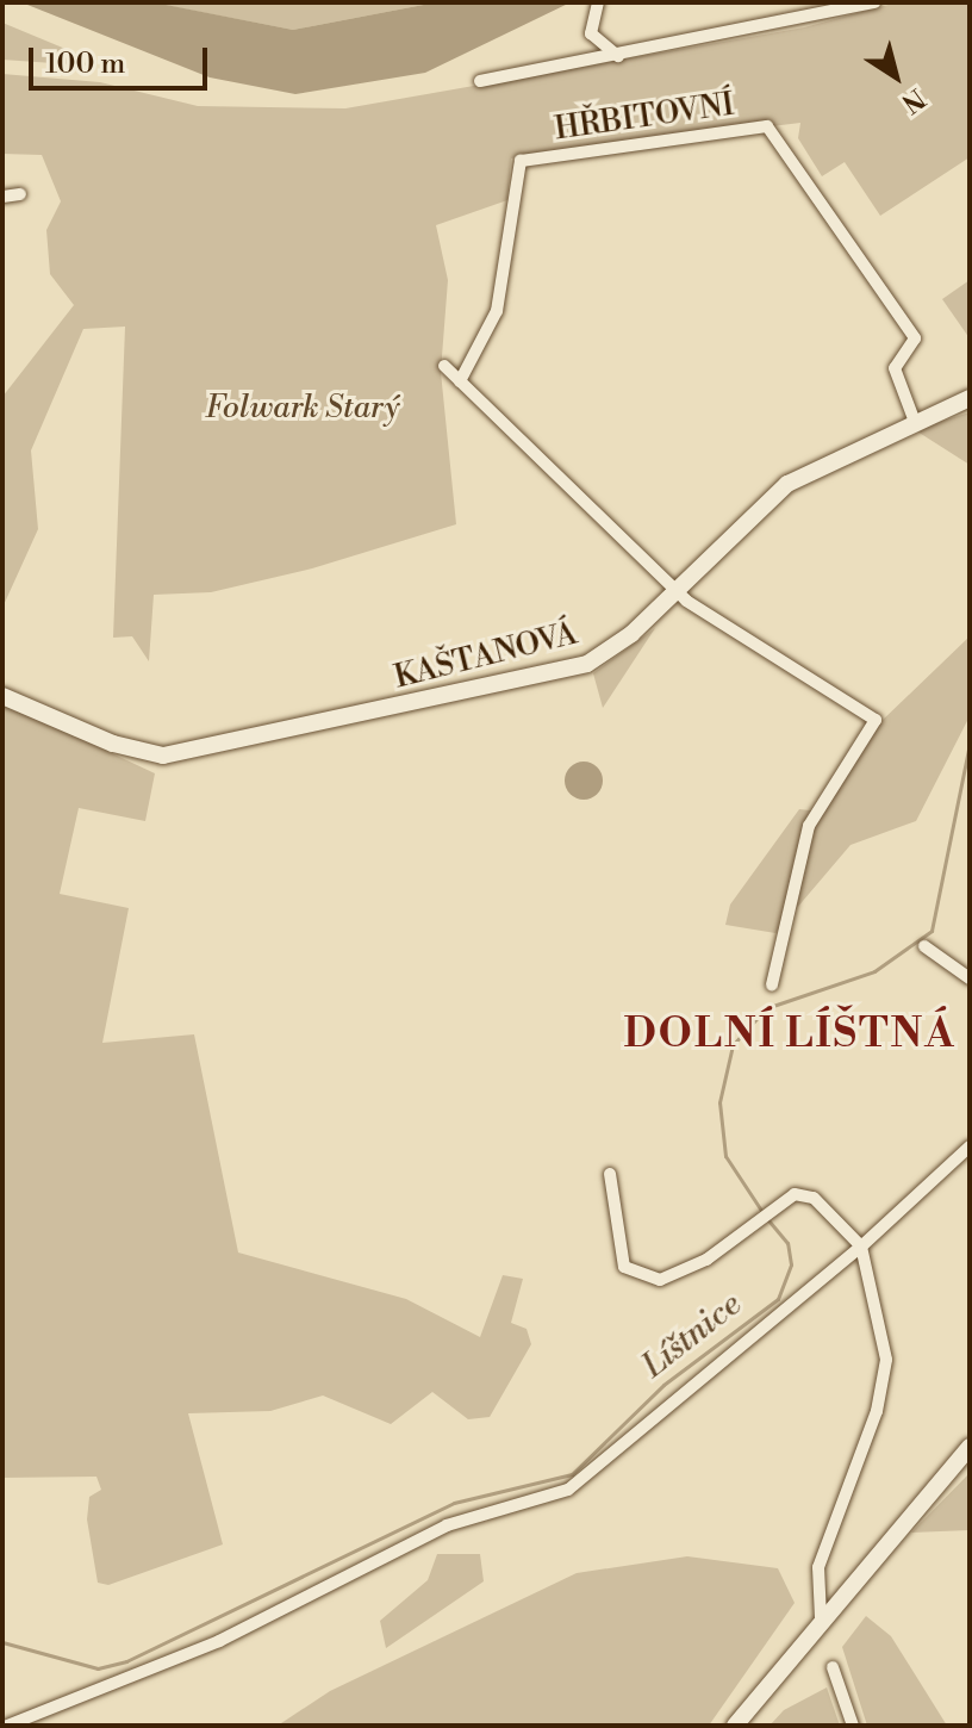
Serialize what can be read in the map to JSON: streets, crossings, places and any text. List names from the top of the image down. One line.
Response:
{"streets":{"street":["HŘBITOVNÍ","KAŠTANOVÁ"]},"crossings":[["HŘBITOVNÍ","KAŠTANOVÁ"]],"districts":["DOLNÍ LÍŠTNÁ"],"water":["Líštnice"],"parks":["Folwark Starý"],"scale_bar":"100 m","north":"bottom right"}
